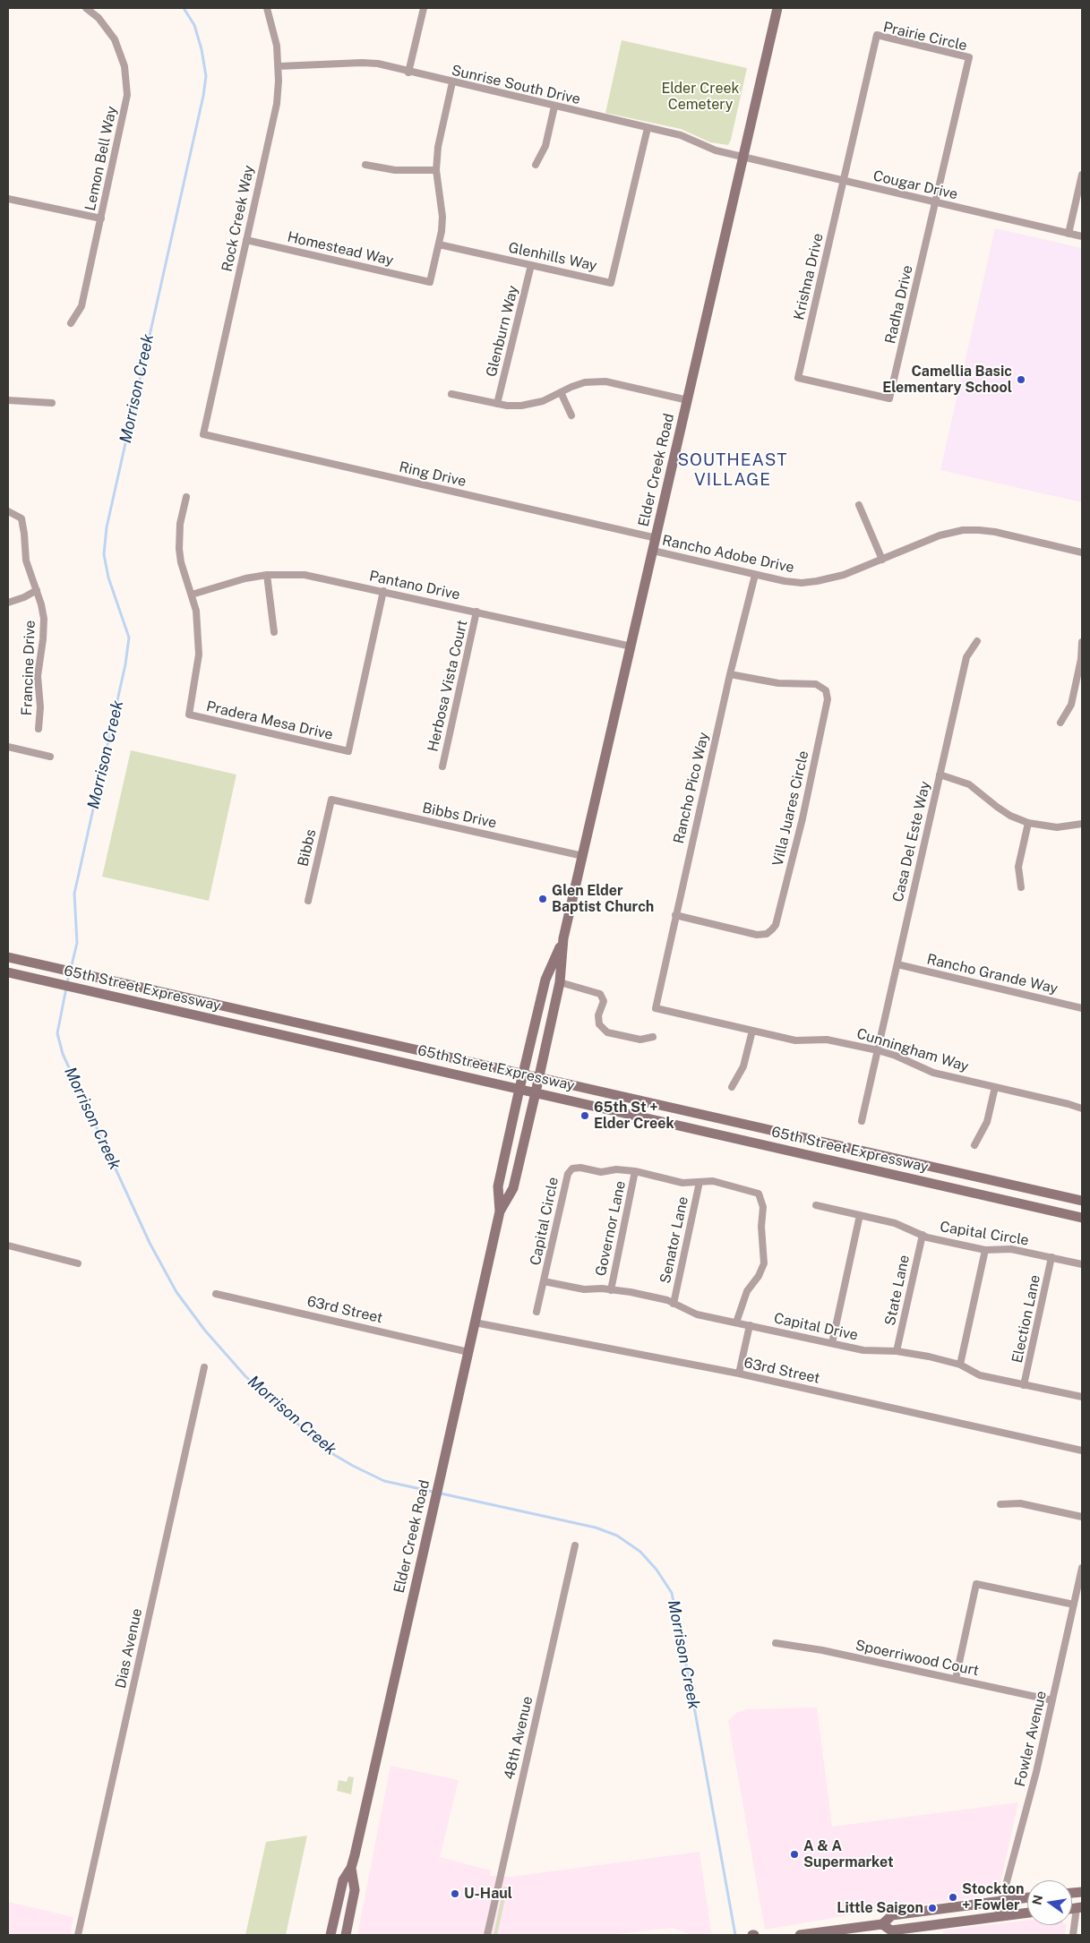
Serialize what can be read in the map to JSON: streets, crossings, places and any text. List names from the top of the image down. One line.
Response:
{"streets":{"main road":["Elder Creek Road","65th Street Expressway"],"street":["Prairie Circle","Sunrise South Drive","Lemon Bell Way","Cougar Drive","Rock Creek Way","Homestead Way","Glenhills Way","Krishna Drive","Radha Drive","Glenburn Way","Ring Drive","Rancho Adobe Drive","Pantano Drive","Francine Drive","Herbosa Vista Court","Pradera Mesa Drive","Rancho Pico Way","Villa Juares Circle","Bibbs Drive","Casa Del Este Way","Bibbs","Rancho Grande Way","Cunningham Way","Capital Circle","Governor Lane","Senator Lane","State Lane","63rd Street","Election Lane","Capital Drive","Dias Avenue","Spoerriwood Court","48th Avenue","Fowler Avenue"]},"crossings":[["Prairie Circle","Cougar Drive"],["Prairie Circle","Krishna Drive"],["Prairie Circle","Radha Drive"],["Sunrise South Drive","Cougar Drive"],["Sunrise South Drive","Rock Creek Way"],["Sunrise South Drive","Glenhills Way"],["Sunrise South Drive","Elder Creek Road"],["Cougar Drive","Krishna Drive"],["Cougar Drive","Radha Drive"],["Cougar Drive","Elder Creek Road"],["Rock Creek Way","Homestead Way"],["Rock Creek Way","Ring Drive"],["Homestead Way","Glenhills Way"],["Glenhills Way","Glenburn Way"],["Krishna Drive","Radha Drive"],["Elder Creek Road","Ring Drive"],["Elder Creek Road","Rancho Adobe Drive"],["Elder Creek Road","Pantano Drive"],["Elder Creek Road","Bibbs Drive"],["Elder Creek Road","65th Street Expressway"],["Elder Creek Road","63rd Street"],["Rancho Adobe Drive","Rancho Pico Way"],["Pantano Drive","Herbosa Vista Court"],["Pantano Drive","Pradera Mesa Drive"],["Rancho Pico Way","Villa Juares Circle"],["Rancho Pico Way","Cunningham Way"],["Bibbs Drive","Bibbs"],["Casa Del Este Way","Rancho Grande Way"],["Casa Del Este Way","Cunningham Way"],["Capital Circle","Governor Lane"],["Capital Circle","Senator Lane"],["Capital Circle","State Lane"],["Capital Circle","Election Lane"],["Capital Circle","Capital Drive"],["Governor Lane","Capital Drive"],["Senator Lane","Capital Drive"],["State Lane","Capital Drive"],["Election Lane","Capital Drive"],["Spoerriwood Court","Fowler Avenue"]],"districts":["SOUTHEAST VILLAGE"],"water":["Morrison Creek"],"parks":["Elder Creek Cemetery"],"places":["Camellia Basic Elementary School","Glen Elder Baptist Church","65th St + Elder Creek","A & A Supermarket","U-Haul","Stockton + Fowler","Little Saigon"],"north":"left"}
